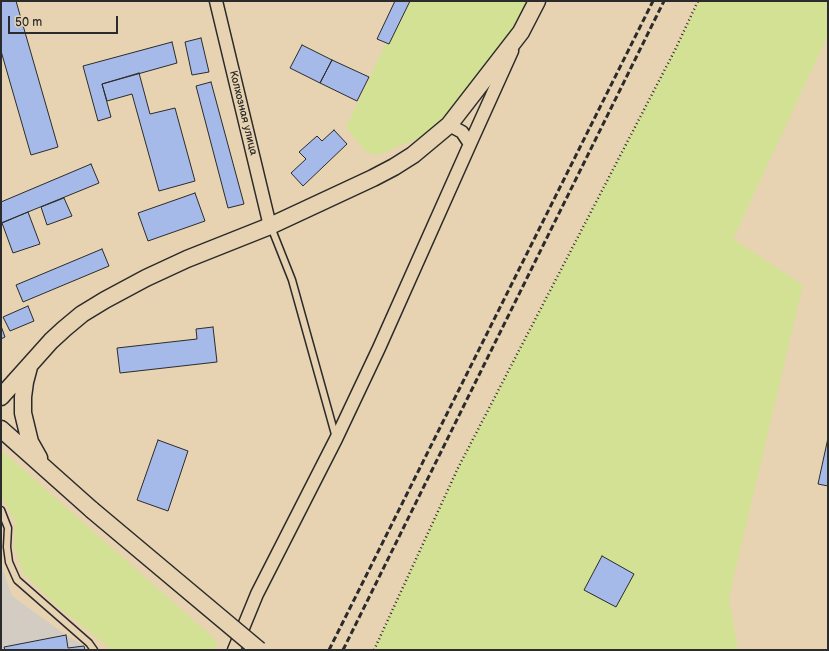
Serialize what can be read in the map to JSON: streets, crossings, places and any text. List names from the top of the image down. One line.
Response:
{"streets":{"street":["Колхозная улица"]},"scale_bar":"50 m"}
